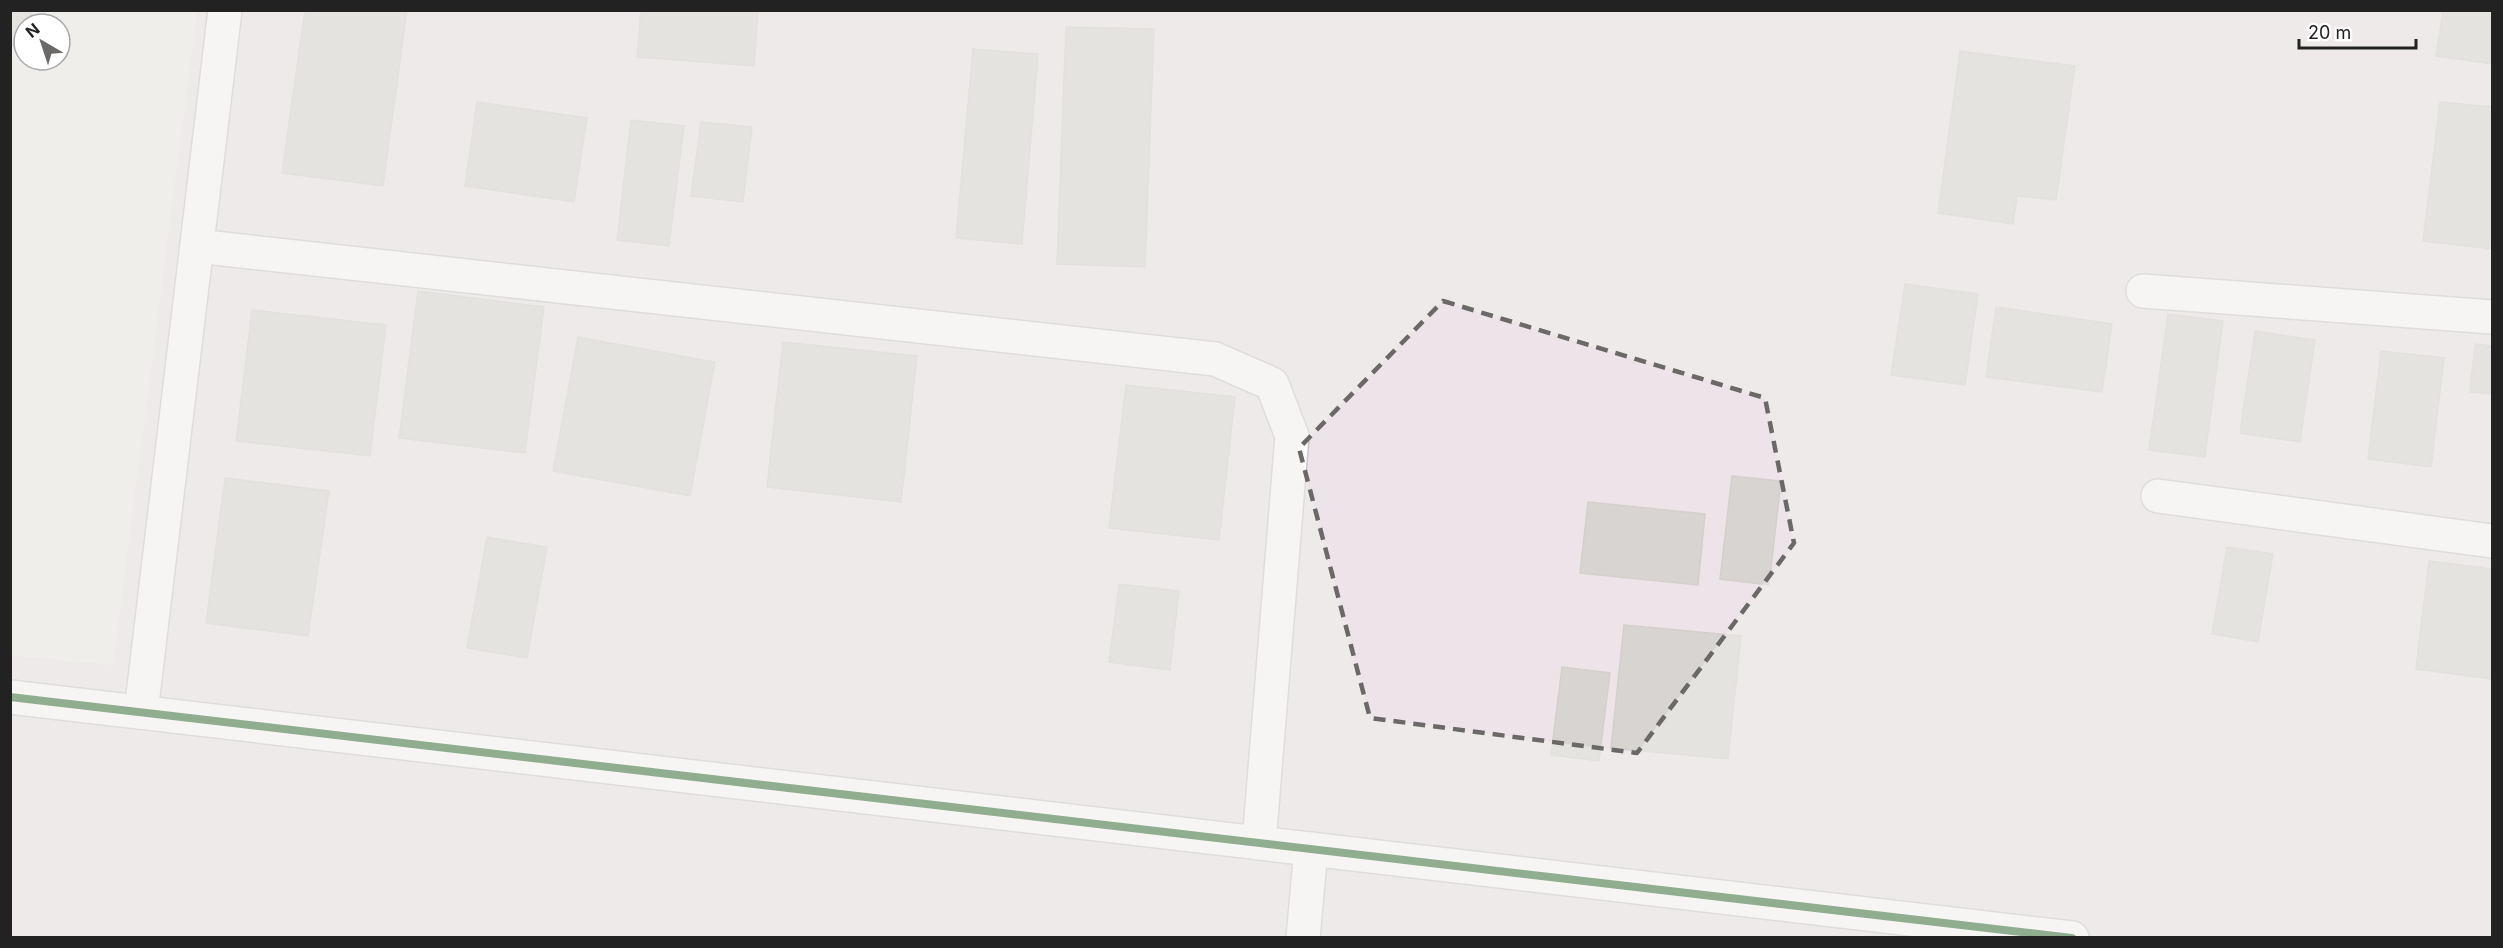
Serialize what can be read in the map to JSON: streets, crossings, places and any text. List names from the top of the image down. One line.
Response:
{"scale_bar":"20 m","north":"top left"}
